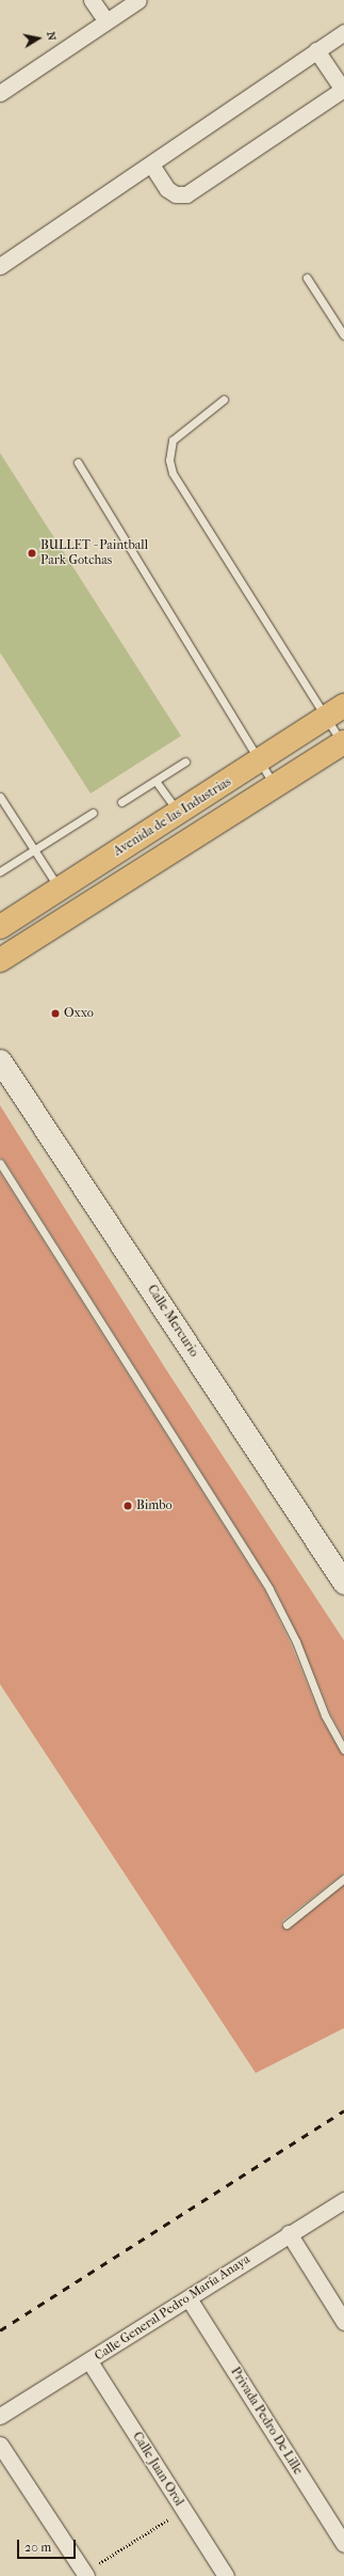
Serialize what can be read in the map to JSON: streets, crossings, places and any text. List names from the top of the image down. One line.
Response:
{"streets":{"main road":["Avenida de las Industrias","Calle Mercurio"],"street":["Calle General Pedro María Anaya","Privada Pedro De Lille","Calle Juan Orol"]},"crossings":[["Calle General Pedro María Anaya","Privada Pedro De Lille"],["Calle General Pedro María Anaya","Calle Juan Orol"]],"places":["BULLET - Paintball Park Gotchas","Oxxo","Bimbo"],"scale_bar":"20 m","north":"right"}
